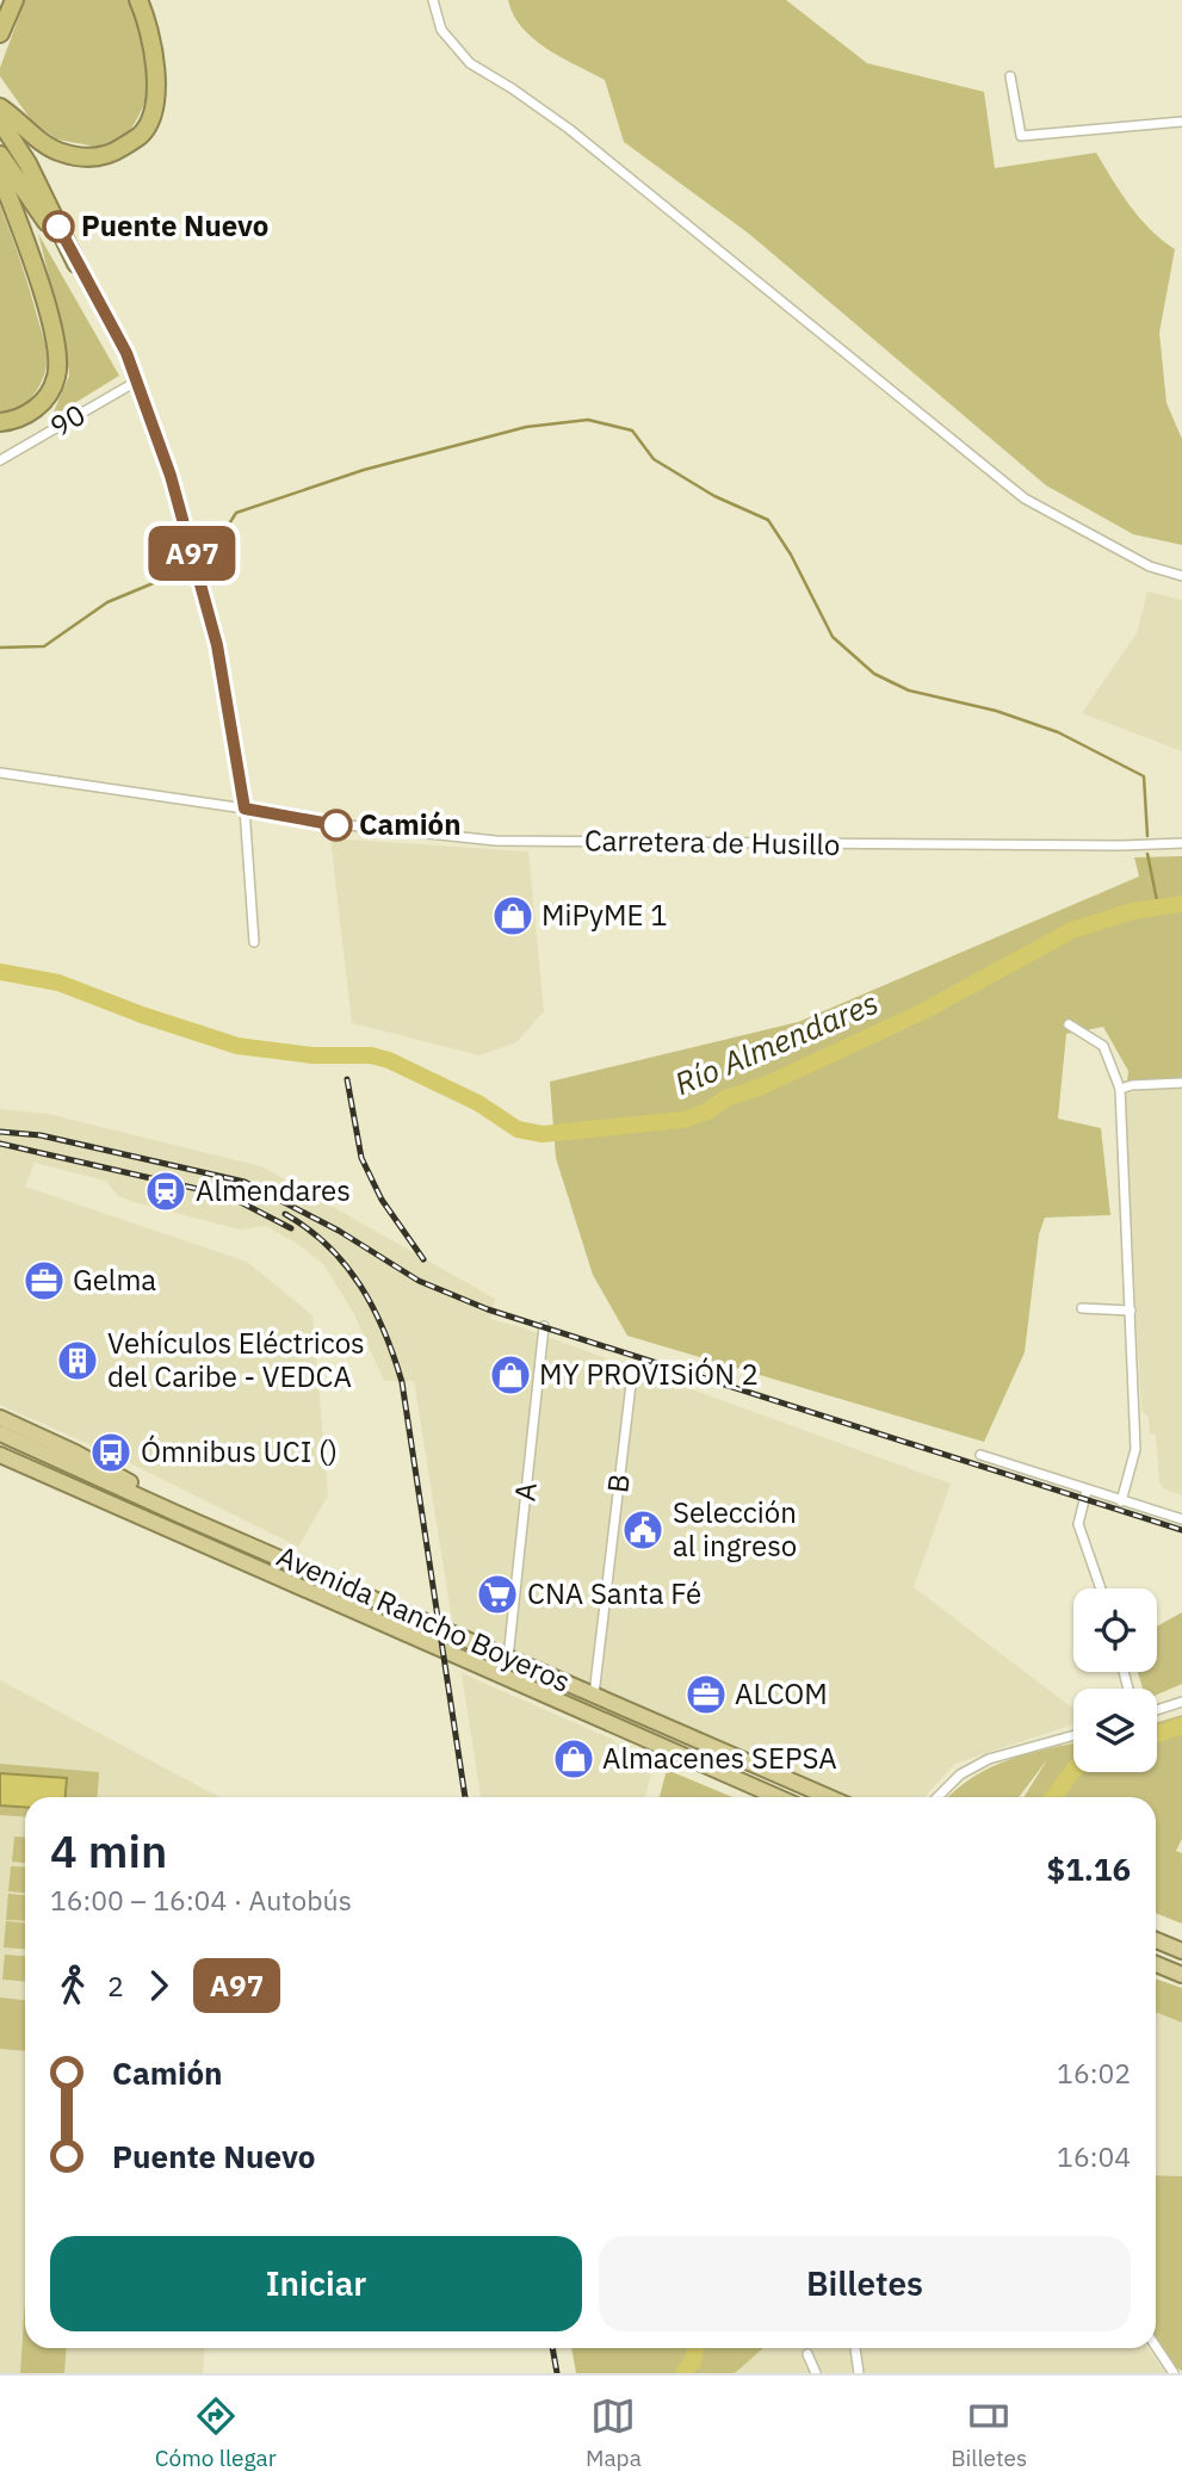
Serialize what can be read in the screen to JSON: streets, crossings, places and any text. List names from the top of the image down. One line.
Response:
{"streets":{"highway":["Avenida Rancho Boyeros"],"street":["90","Carretera de Husillo","B","A"]},"crossings":[["B","Avenida Rancho Boyeros"],["A","Avenida Rancho Boyeros"]],"water":["Río Almendares"],"places":{"other":["Puente Nuevo","Camión"],"shop":["MiPyME 1","MY PROVISiÓN 2","Almacenes SEPSA"],"station":["Almendares"],"office":["Gelma","ALCOM"],"building":["Vehículos Eléctricos del Caribe - VEDCA"],"bus stop":["Ómnibus UCI ()"],"public building":["Selección al ingreso"],"supermarket":["CNA Santa Fé"]},"lines":["bus line A97"],"page":{"on_map":"A97","heading":["4 min","16:00 – 16:04 · Autobús","$1.16"],"legs":["2","A97"],"list":[{"name":"Camión","value":"16:02"},{"name":"Puente Nuevo","value":"16:04"}],"buttons":["Iniciar","Billetes"],"tabs":["Cómo llegar","Mapa","Billetes"]}}
